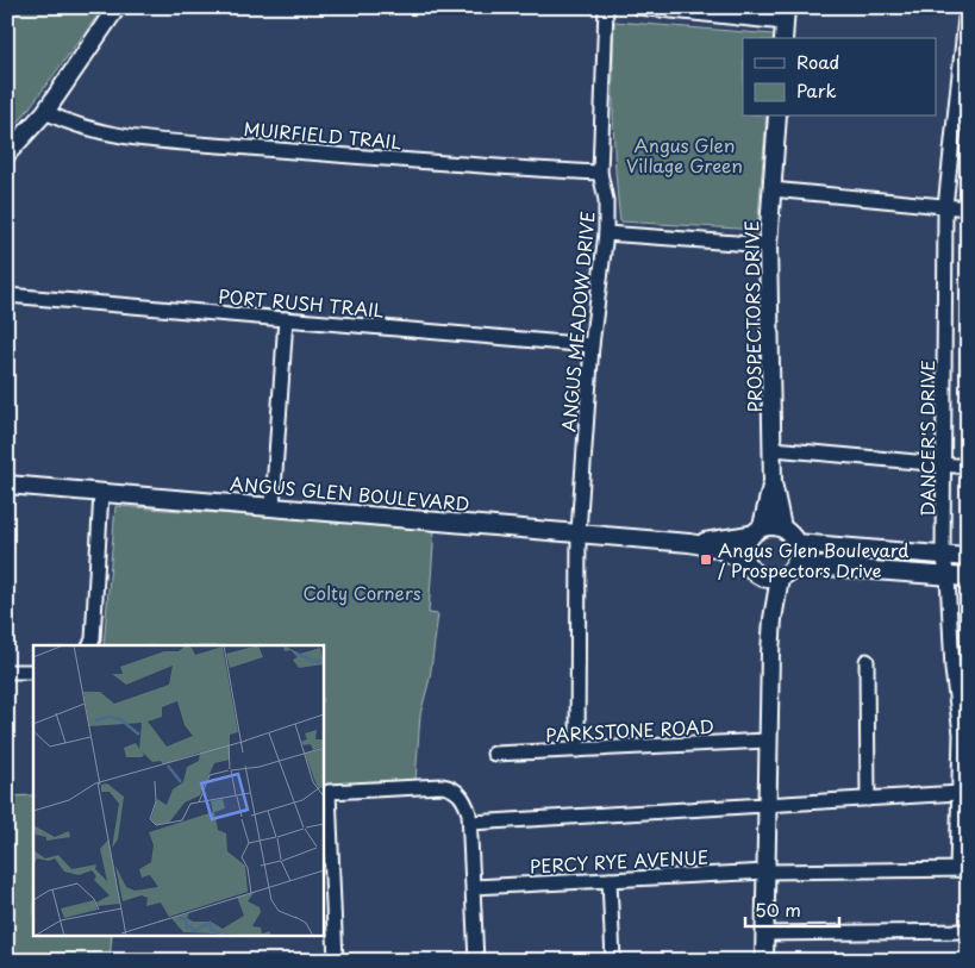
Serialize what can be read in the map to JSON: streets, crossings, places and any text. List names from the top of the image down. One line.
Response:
{"streets":{"street":["MUIRFIELD TRAIL","PORT RUSH TRAIL","PROSPECTORS DRIVE","ANGUS MEADOW DRIVE","DANCER'S DRIVE","ANGUS GLEN BOULEVARD","PARKSTONE ROAD","PERCY RYE AVENUE"]},"crossings":[["MUIRFIELD TRAIL","ANGUS MEADOW DRIVE"],["PORT RUSH TRAIL","ANGUS MEADOW DRIVE"],["PROSPECTORS DRIVE","ANGUS GLEN BOULEVARD"],["ANGUS MEADOW DRIVE","ANGUS GLEN BOULEVARD"],["ANGUS MEADOW DRIVE","PARKSTONE ROAD"],["DANCER'S DRIVE","PERCY RYE AVENUE"]],"parks":["Angus Glen Village Green","Colty Corners"],"places":{"transit":["Angus Glen Boulevard / Prospectors Drive"]},"legend":["Road","Park"],"scale_bar":"50 m"}
